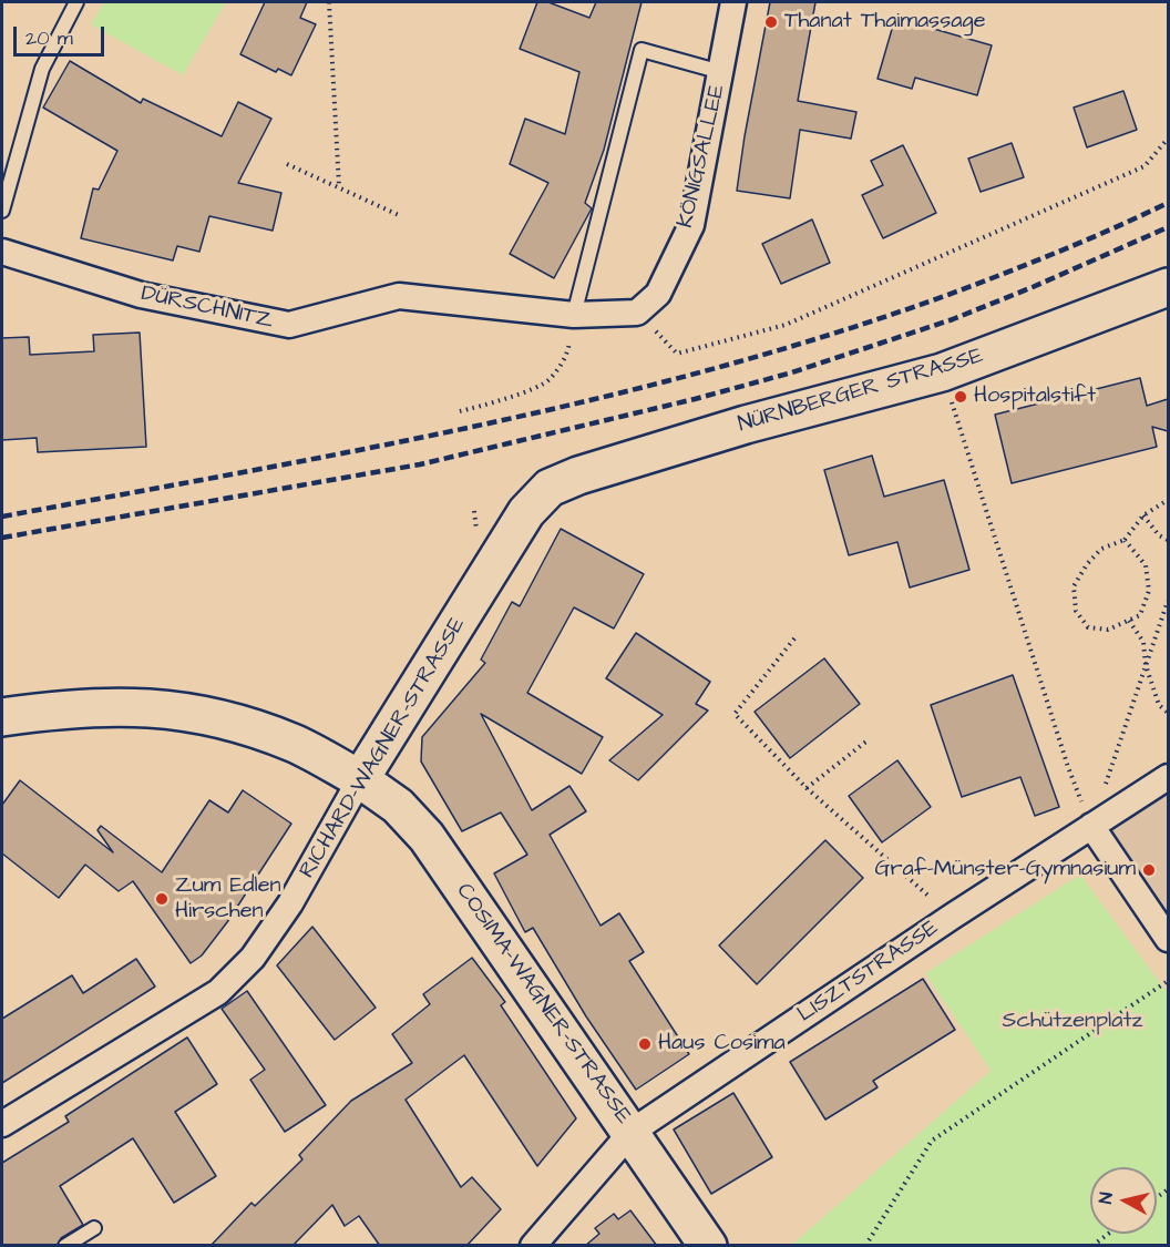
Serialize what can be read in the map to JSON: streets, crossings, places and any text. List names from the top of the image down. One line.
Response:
{"streets":{"main road":["NÜRNBERGER STRASSE","RICHARD-WAGNER-STRASSE","COSIMA-WAGNER-STRASSE"],"street":["KÖNIGSALLEE","DÜRSCHNITZ","LISZTSTRASSE"]},"crossings":[["NÜRNBERGER STRASSE","RICHARD-WAGNER-STRASSE"],["RICHARD-WAGNER-STRASSE","COSIMA-WAGNER-STRASSE"],["LISZTSTRASSE","COSIMA-WAGNER-STRASSE"]],"parks":["Schützenplatz"],"places":["Thanat Thaimassage","Hospitalstift","Graf-Münster-Gymnasium","Zum Edlen Hirschen","Haus Cosima"],"scale_bar":"20 m","north":"left"}
